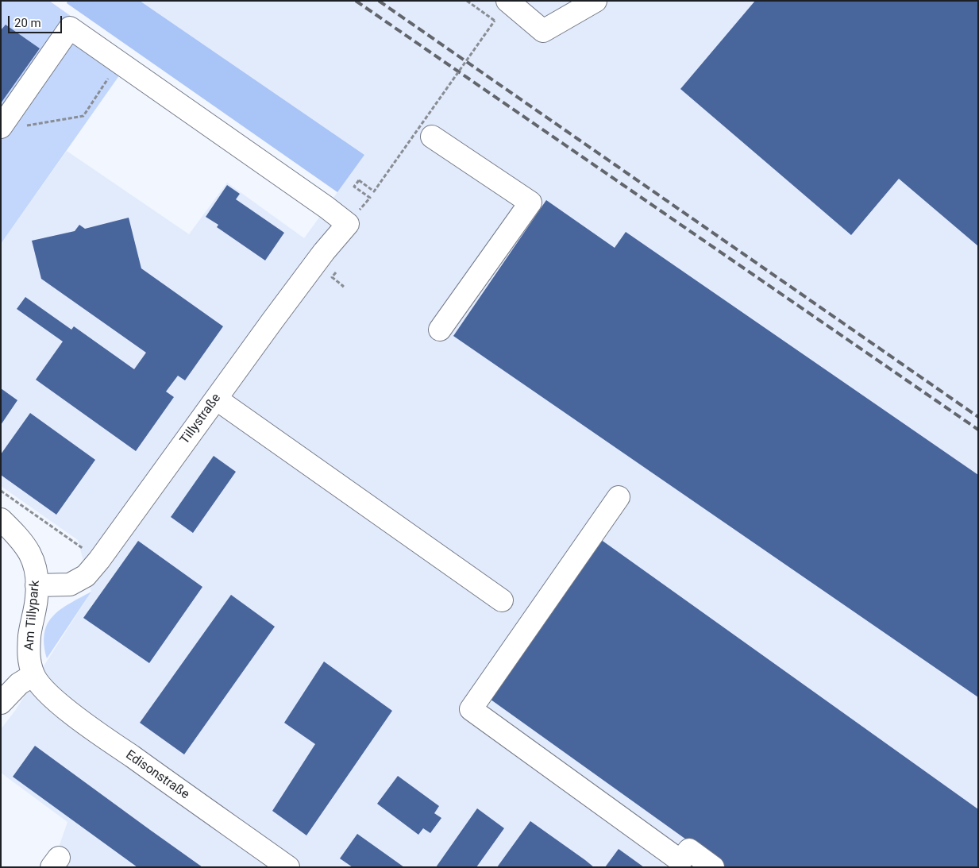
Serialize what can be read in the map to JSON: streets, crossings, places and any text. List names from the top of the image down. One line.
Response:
{"streets":{"street":["Tillystraße","Am Tillypark","Edisonstraße"]},"crossings":[["Tillystraße","Am Tillypark"],["Am Tillypark","Edisonstraße"]],"scale_bar":"20 m"}
